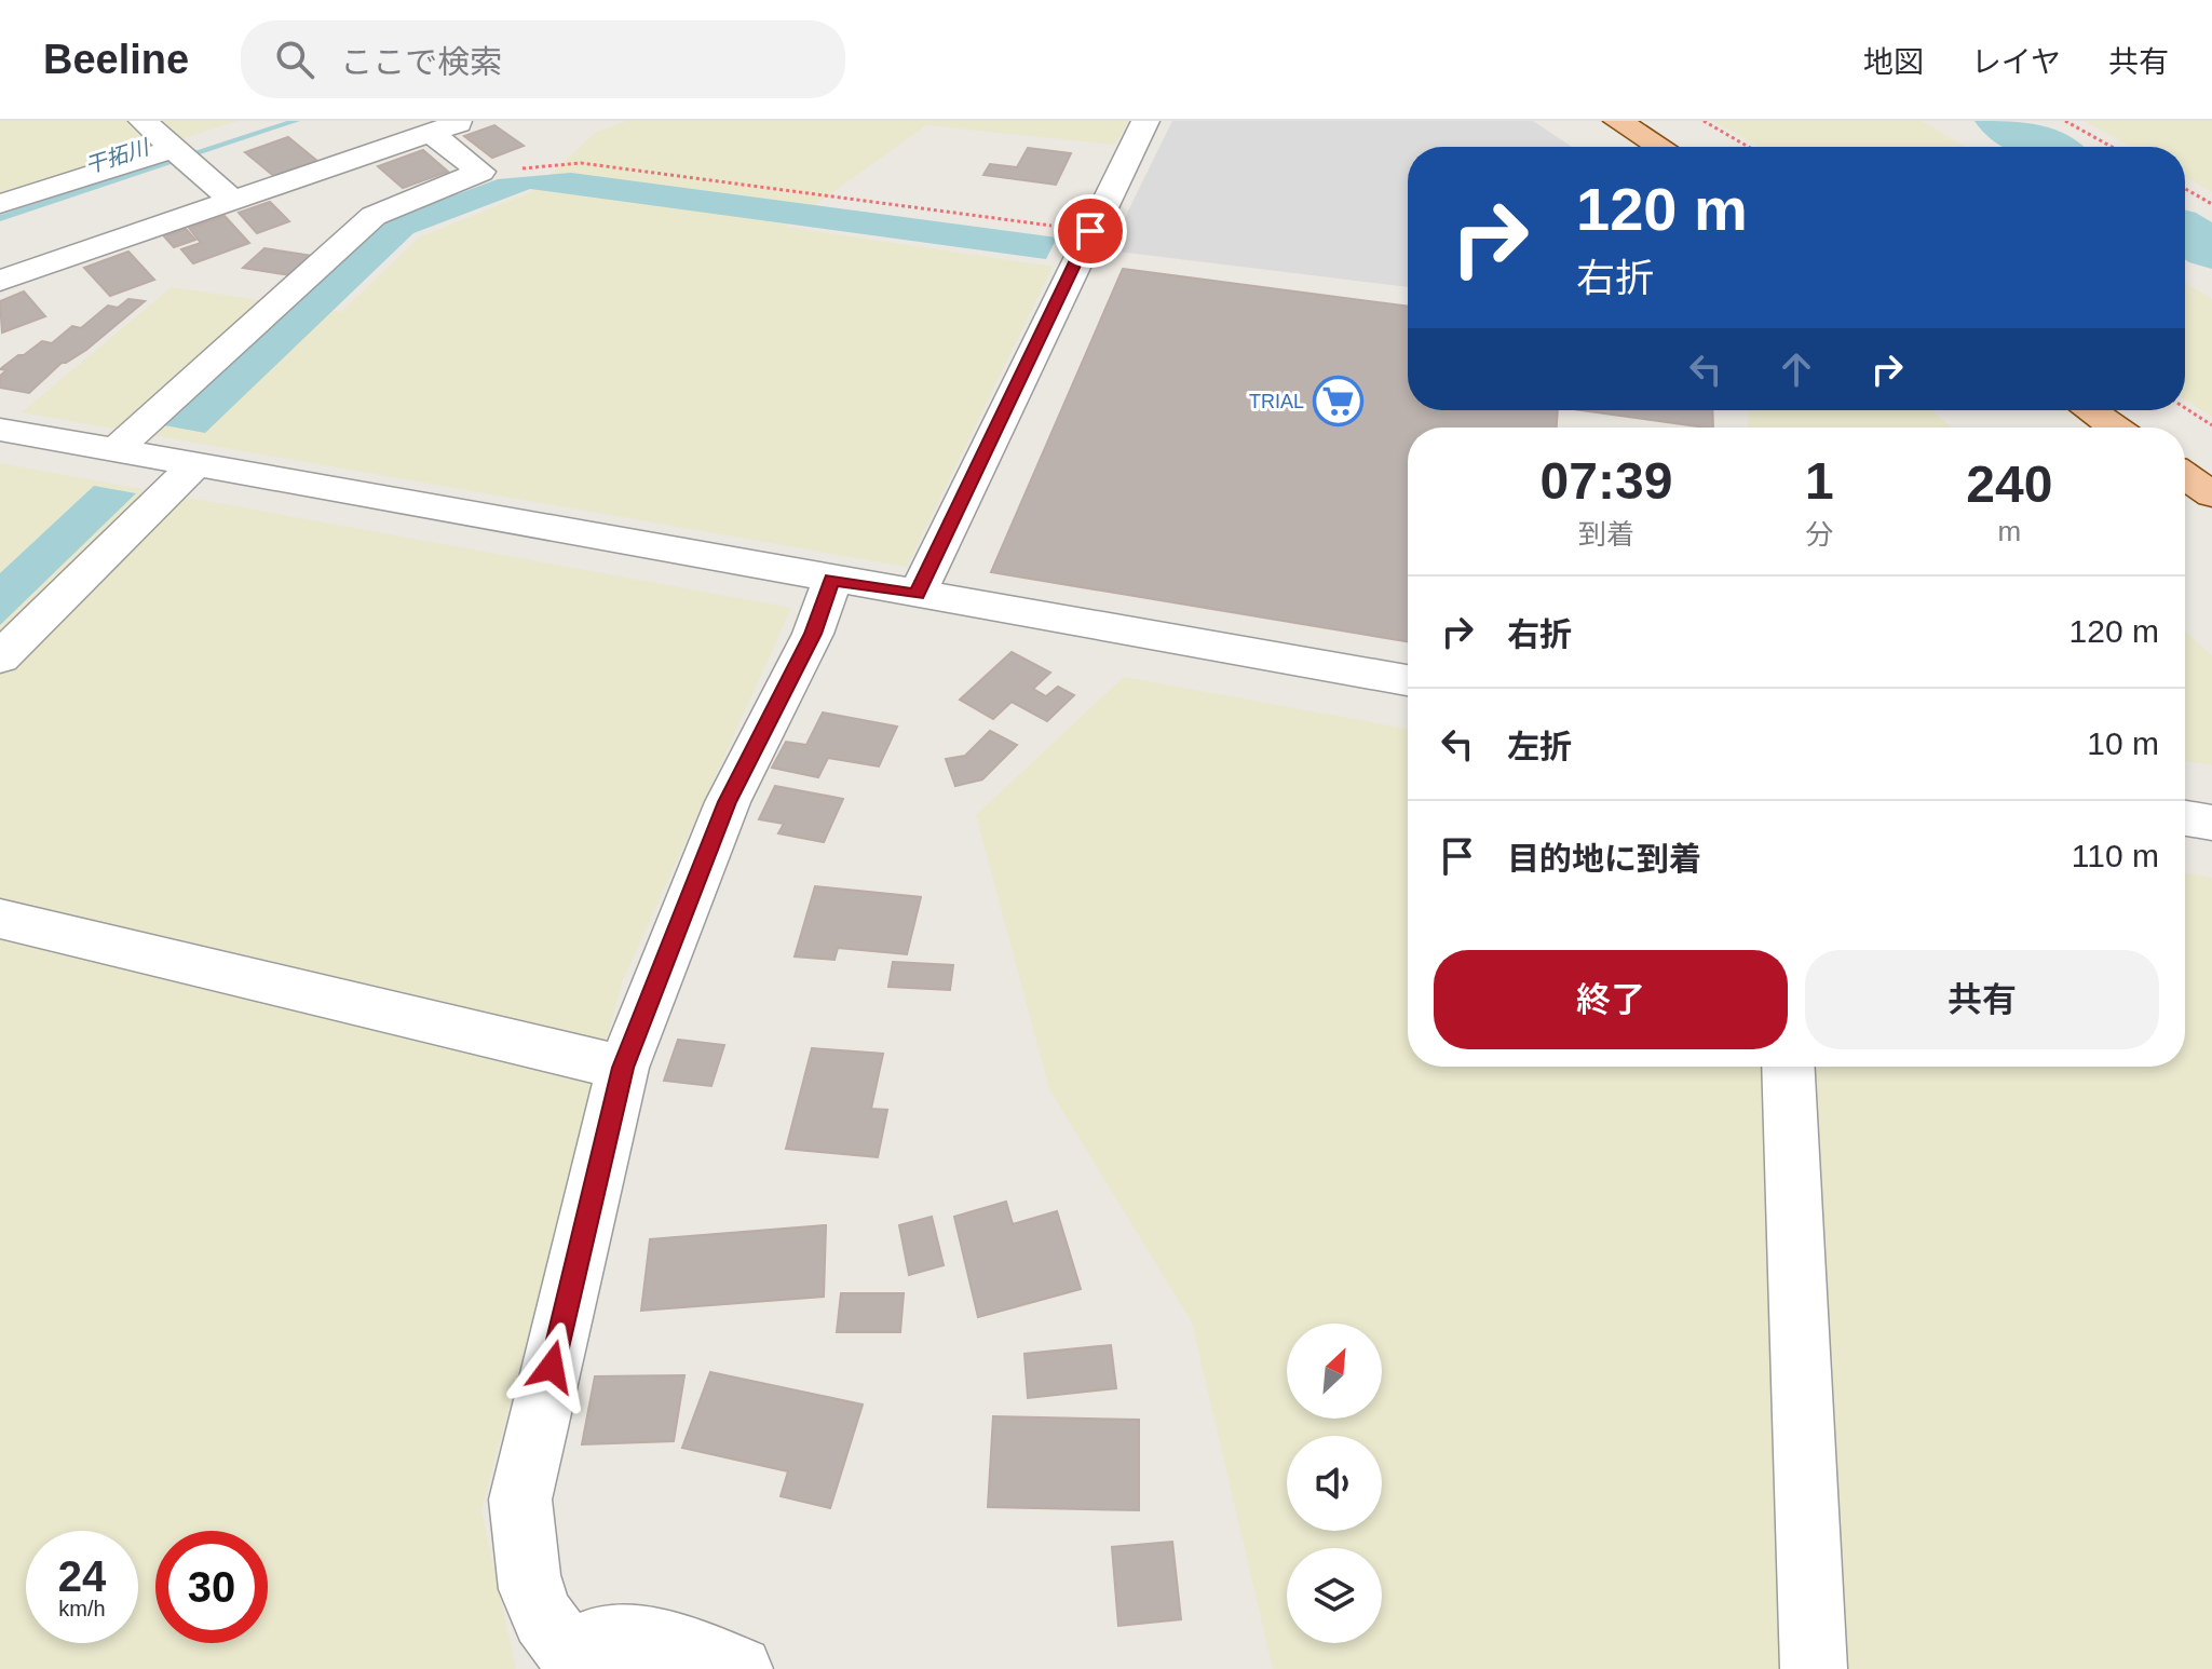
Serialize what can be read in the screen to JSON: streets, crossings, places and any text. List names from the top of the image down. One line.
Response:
{"water":["干拓川"],"places":{"supermarket":["TRIAL"]},"north":"top right","page":{"header":"Beeline","search":"ここで検索","nav":["地図","レイヤ","共有"],"turn":["120 m","右折"],"eta":["07:39","到着","1","分","240","m"],"list":[{"name":"右折","value":"120 m"},{"name":"左折","value":"10 m"},{"name":"目的地に到着","value":"110 m"}],"buttons":["終了","共有"],"speed":"24 km/h","limit":"30"}}
